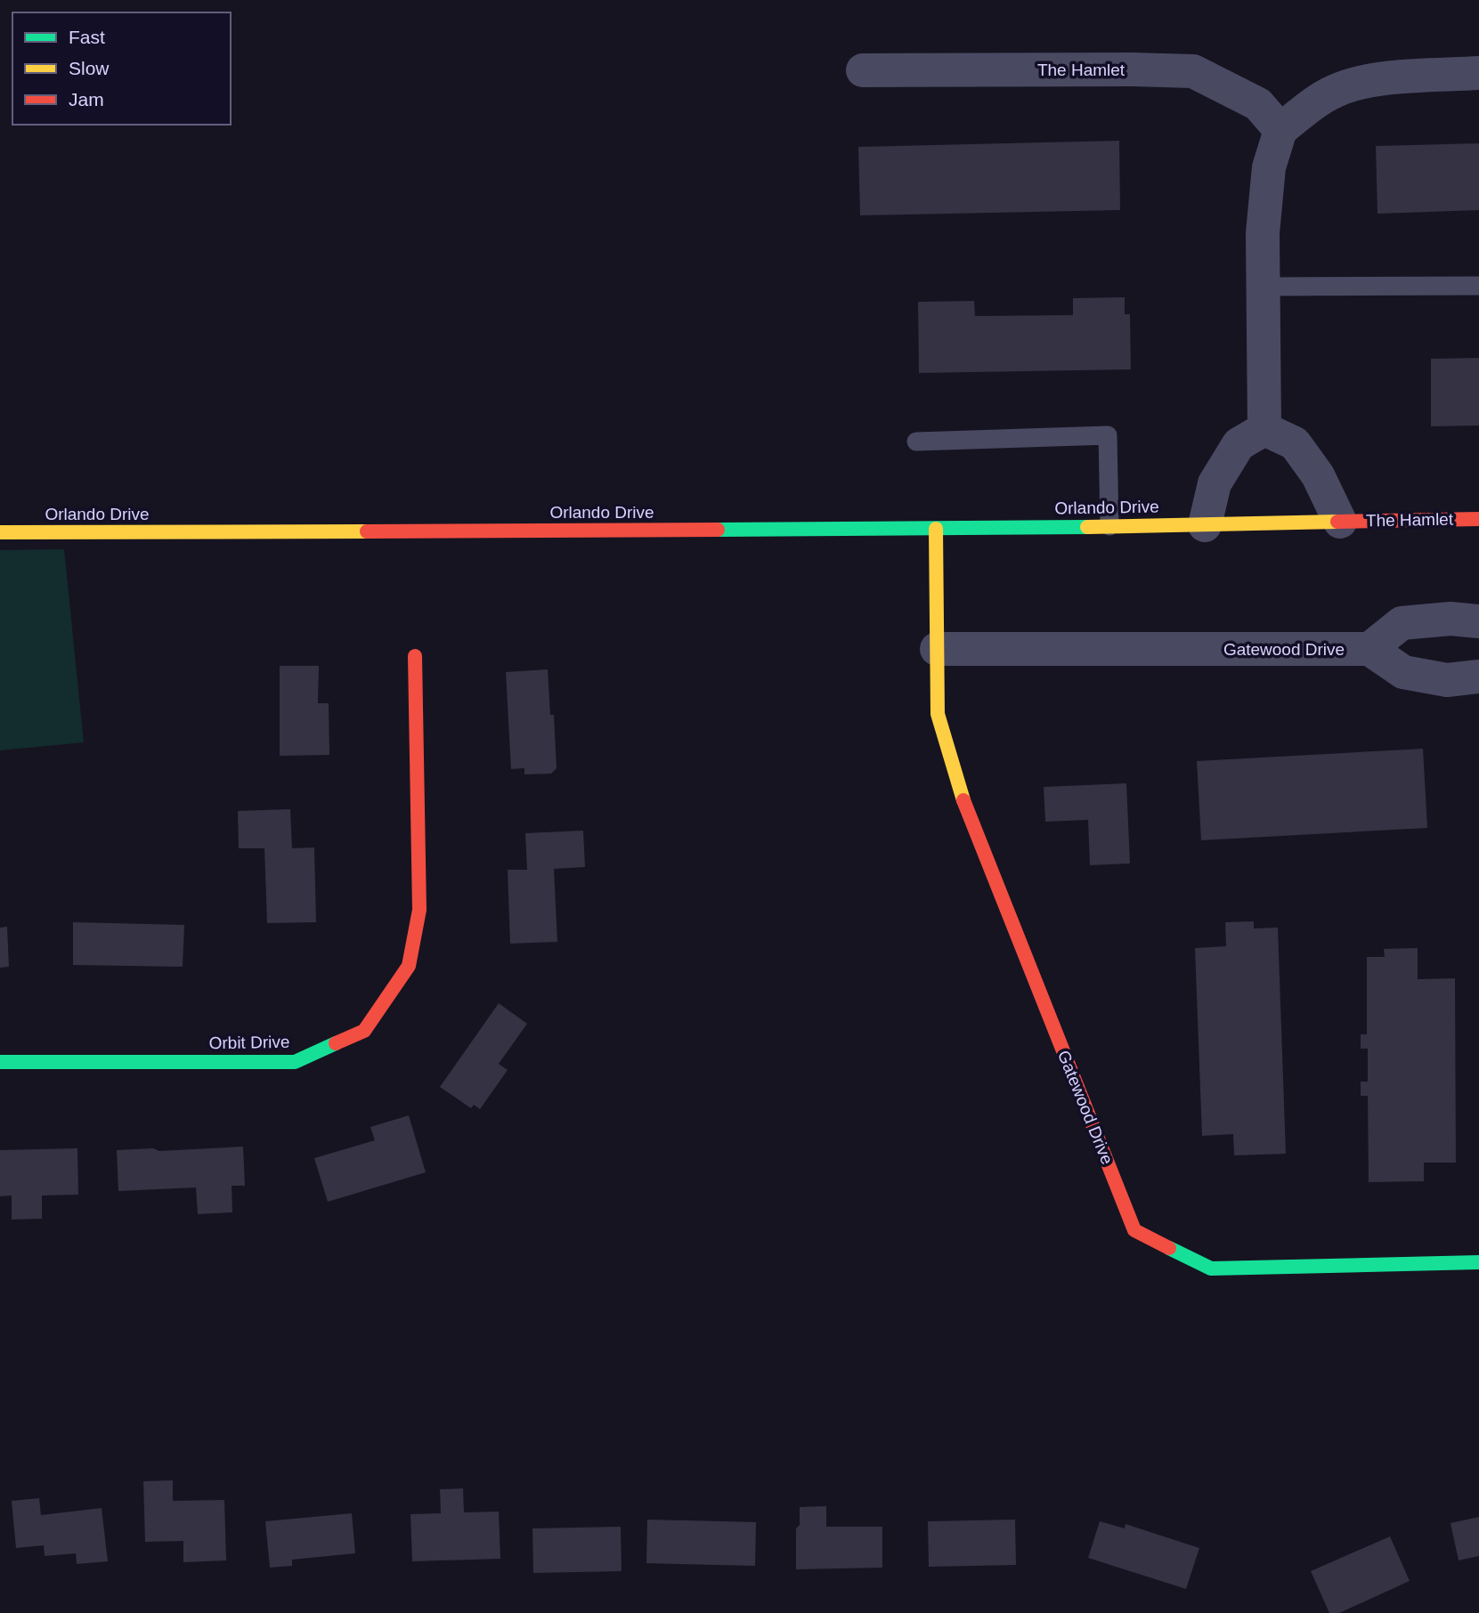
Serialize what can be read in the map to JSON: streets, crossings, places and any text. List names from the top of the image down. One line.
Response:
{"streets":{"street":["The Hamlet","Orlando Drive","Gatewood Drive","Orbit Drive"]},"crossings":[["The Hamlet","Orlando Drive"],["Orlando Drive","Gatewood Drive"]],"legend":["Fast","Slow","Jam"]}
